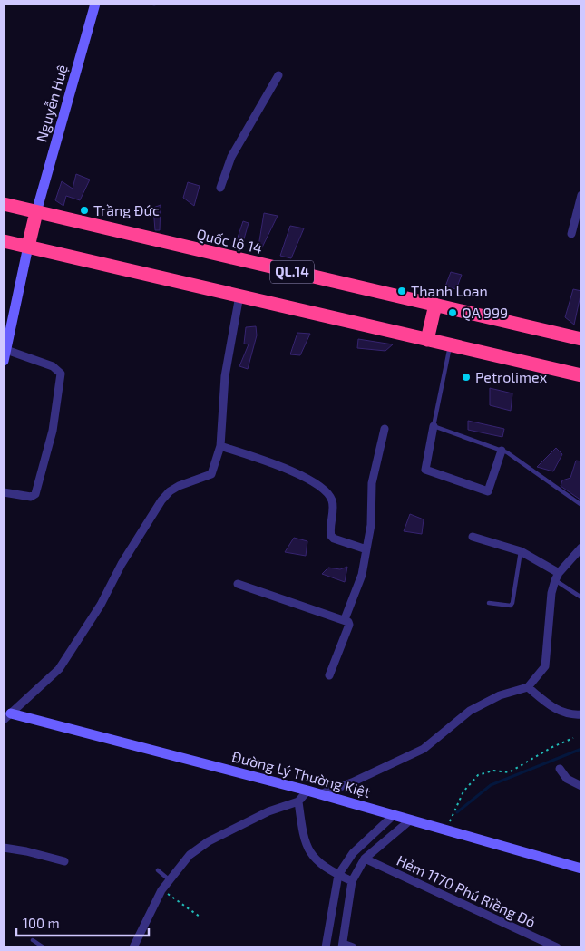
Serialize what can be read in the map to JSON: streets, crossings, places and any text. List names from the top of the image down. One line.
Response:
{"streets":{"highway":["Quốc lộ 14","QL.14"],"street":["Nguyễn Huệ","Đường Lý Thường Kiệt","Hẻm 1170 Phú Riềng Đỏ"]},"crossings":[["Nguyễn Huệ","Quốc lộ 14"]],"places":["Trầng Đức","Thanh Loan","QA 999","Petrolimex"],"scale_bar":"100 m"}
